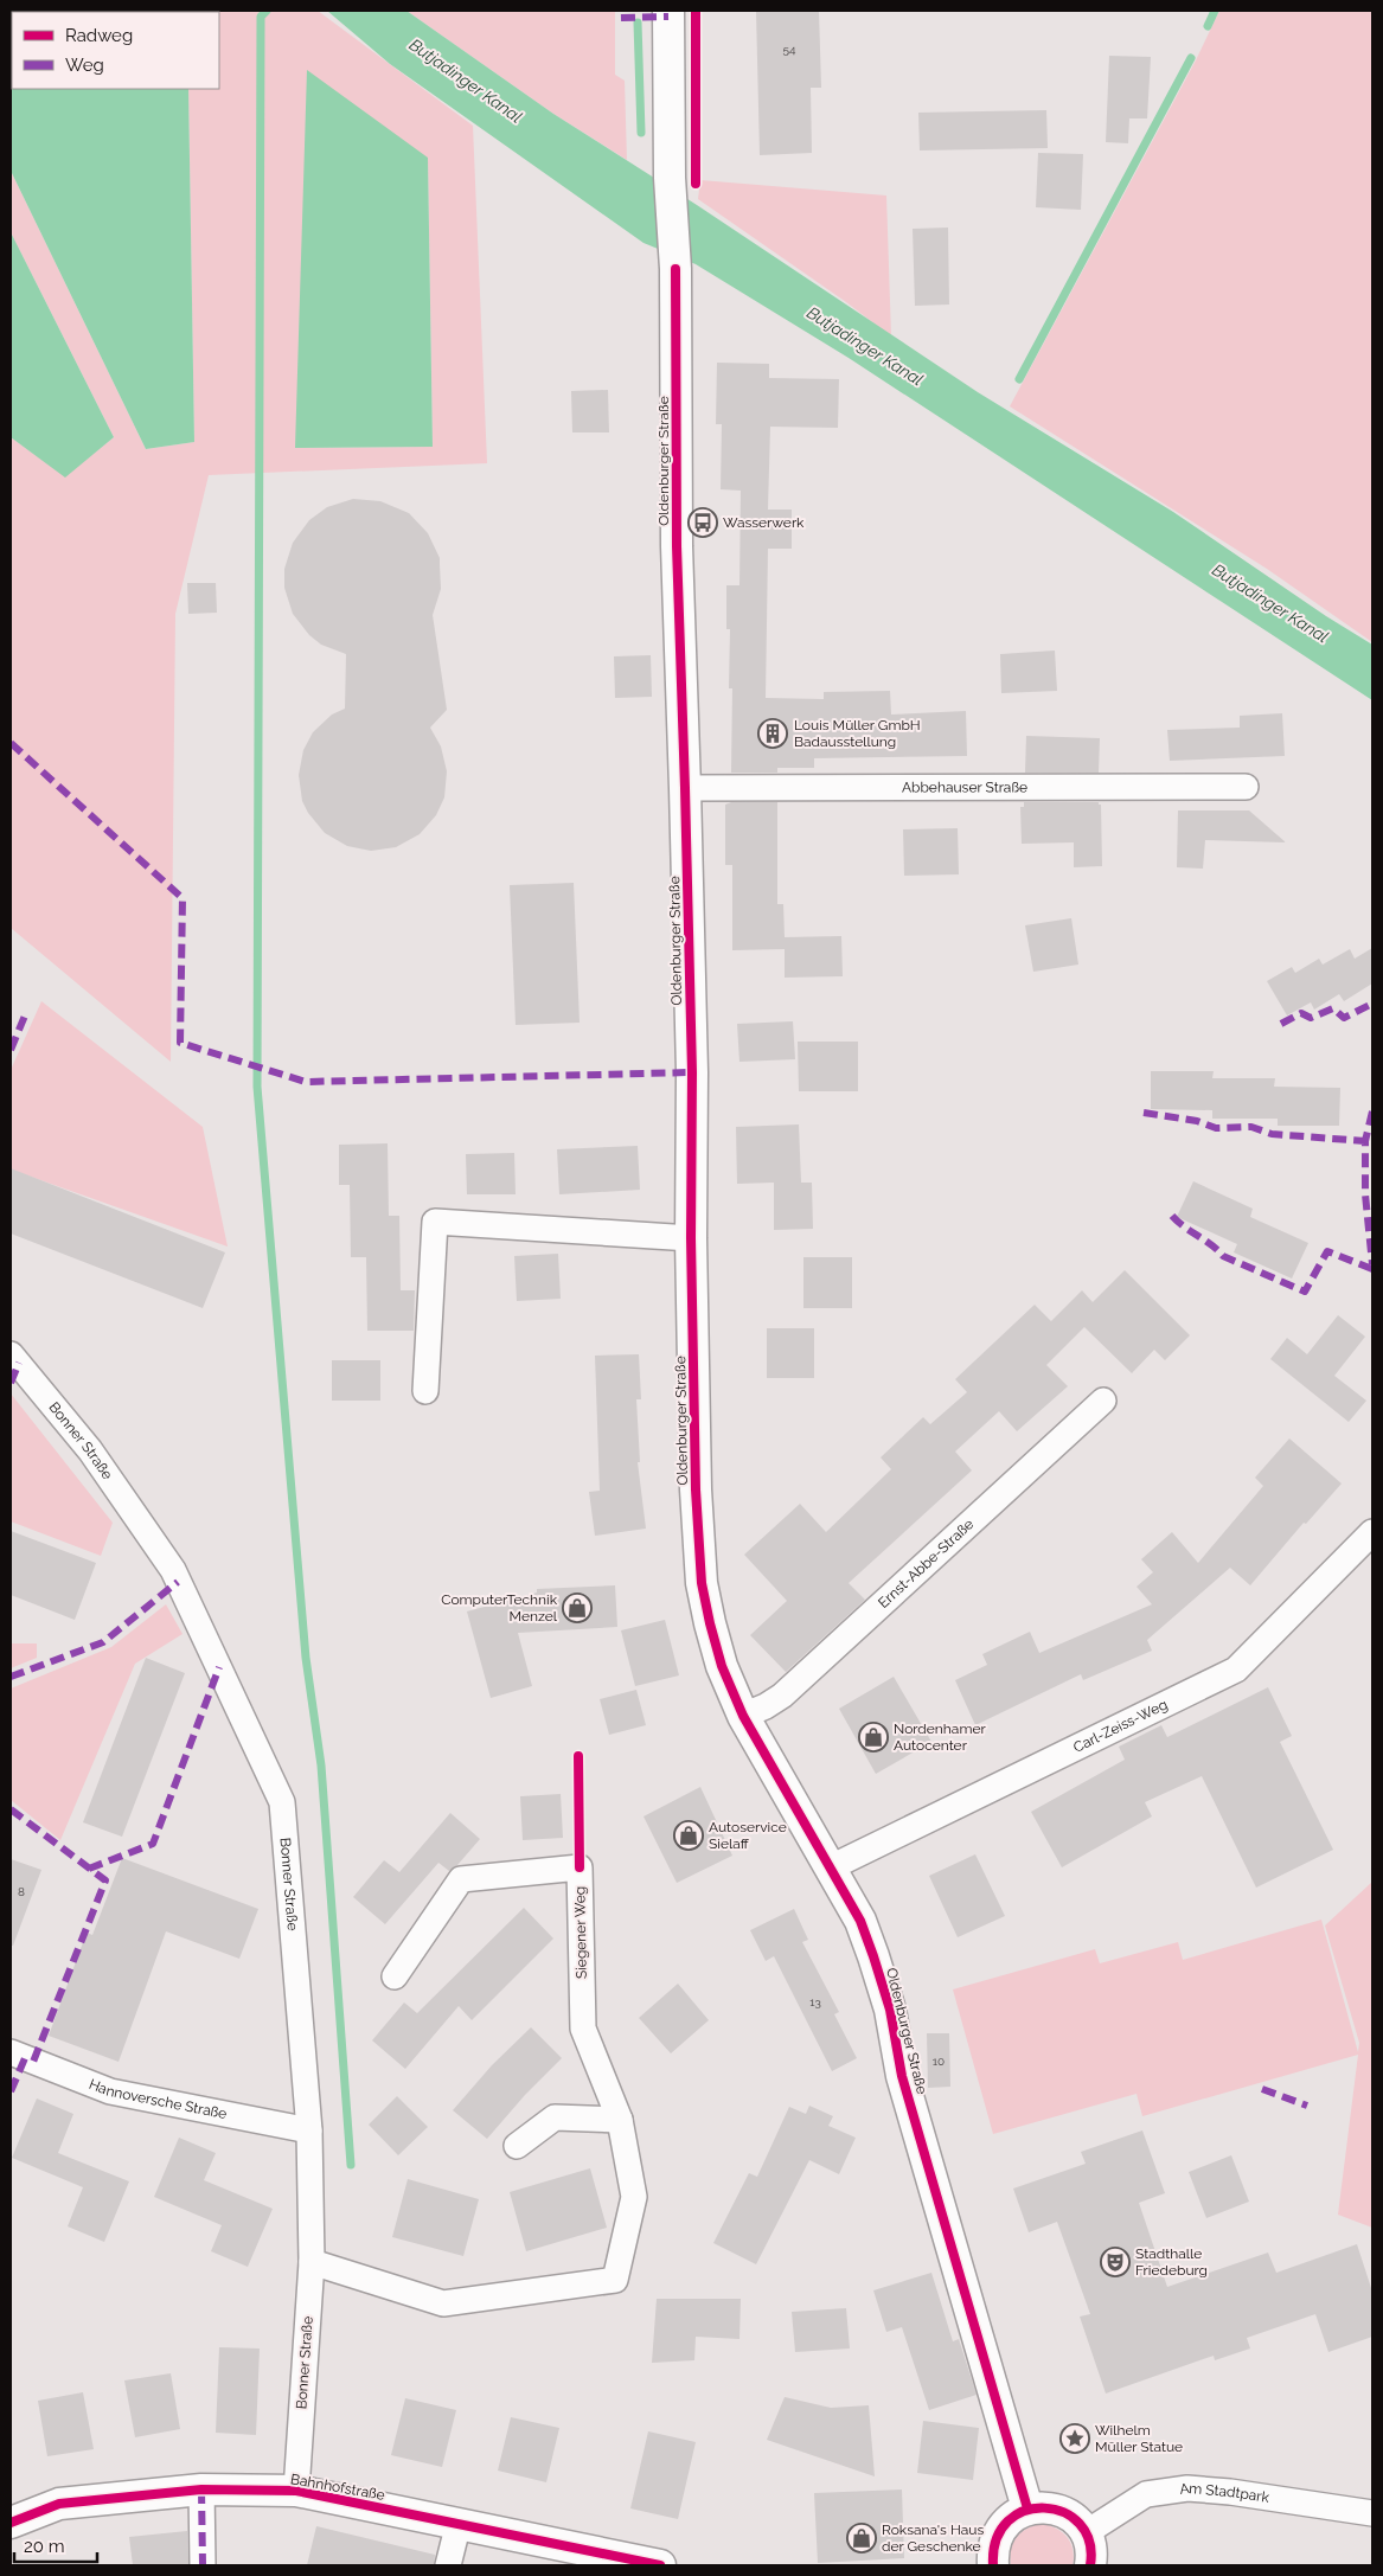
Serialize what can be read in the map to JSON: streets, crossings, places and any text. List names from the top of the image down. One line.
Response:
{"streets":{"street":["Oldenburger Straße","Abbehauser Straße","Bonner Straße","Ernst-Abbe-Straße","Carl-Zeiss-Weg","Siegener Weg","Hannoversche Straße","Bahnhofstraße","Am Stadtpark"]},"crossings":[["Oldenburger Straße","Abbehauser Straße"],["Oldenburger Straße","Ernst-Abbe-Straße"],["Oldenburger Straße","Carl-Zeiss-Weg"],["Bonner Straße","Siegener Weg"],["Bonner Straße","Hannoversche Straße"],["Bonner Straße","Bahnhofstraße"]],"water":["Butjadinger Kanal"],"places":{"bus stop":["Wasserwerk"],"building":["Louis Müller GmbH Badausstellung"],"shop":["ComputerTechnik Menzel","Nordenhamer Autocenter","Autoservice Sielaff","Roksana's Haus der Geschenke"],"theatre":["Stadthalle Friedeburg"],"place":["Wilhelm Müller Statue"]},"house_numbers":["54","8","13","10"],"legend":["Radweg","Weg"],"scale_bar":"20 m"}
